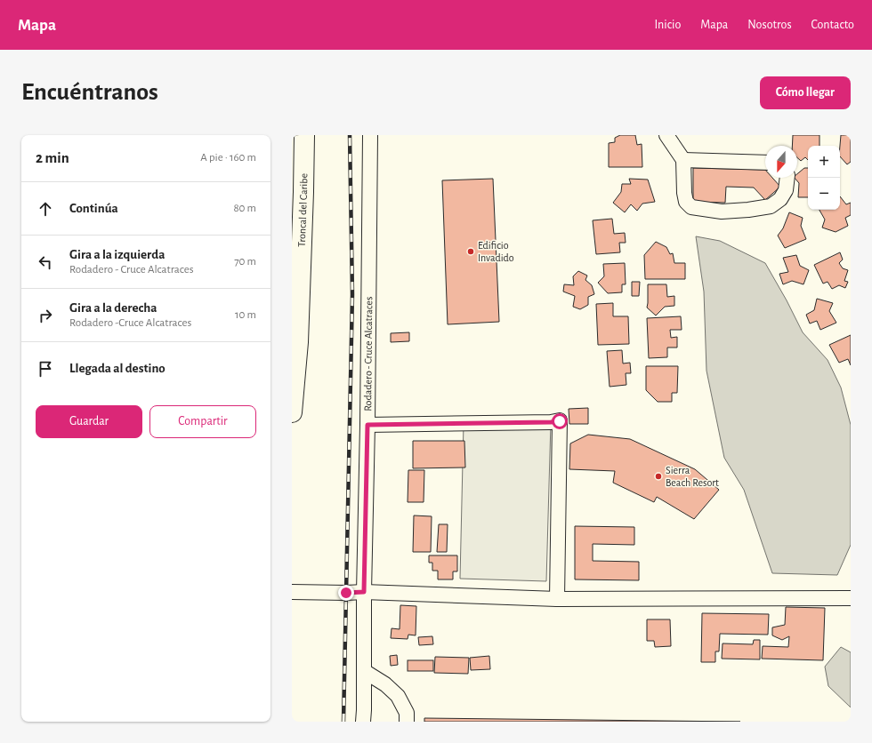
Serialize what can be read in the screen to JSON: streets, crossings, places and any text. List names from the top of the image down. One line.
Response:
{"streets":{"highway":["Troncal del Caribe"],"street":["Rodadero - Cruce Alcatraces"]},"places":["Edificio Invadido","Sierra Beach Resort"],"north":"bottom","page":{"header":"Mapa","nav":["Inicio","Mapa","Nosotros","Contacto"],"buttons":["Cómo llegar",["Guardar","Compartir"]],"title":"Encuéntranos","heading":["2 min","A pie · 160 m"],"map_buttons":["+","−"],"list":[["Continúa","80 m"],["Gira a la izquierda","Rodadero - Cruce Alcatraces","70 m"],["Gira a la derecha","Rodadero -Cruce Alcatraces","10 m"],"Llegada al destino"]}}
